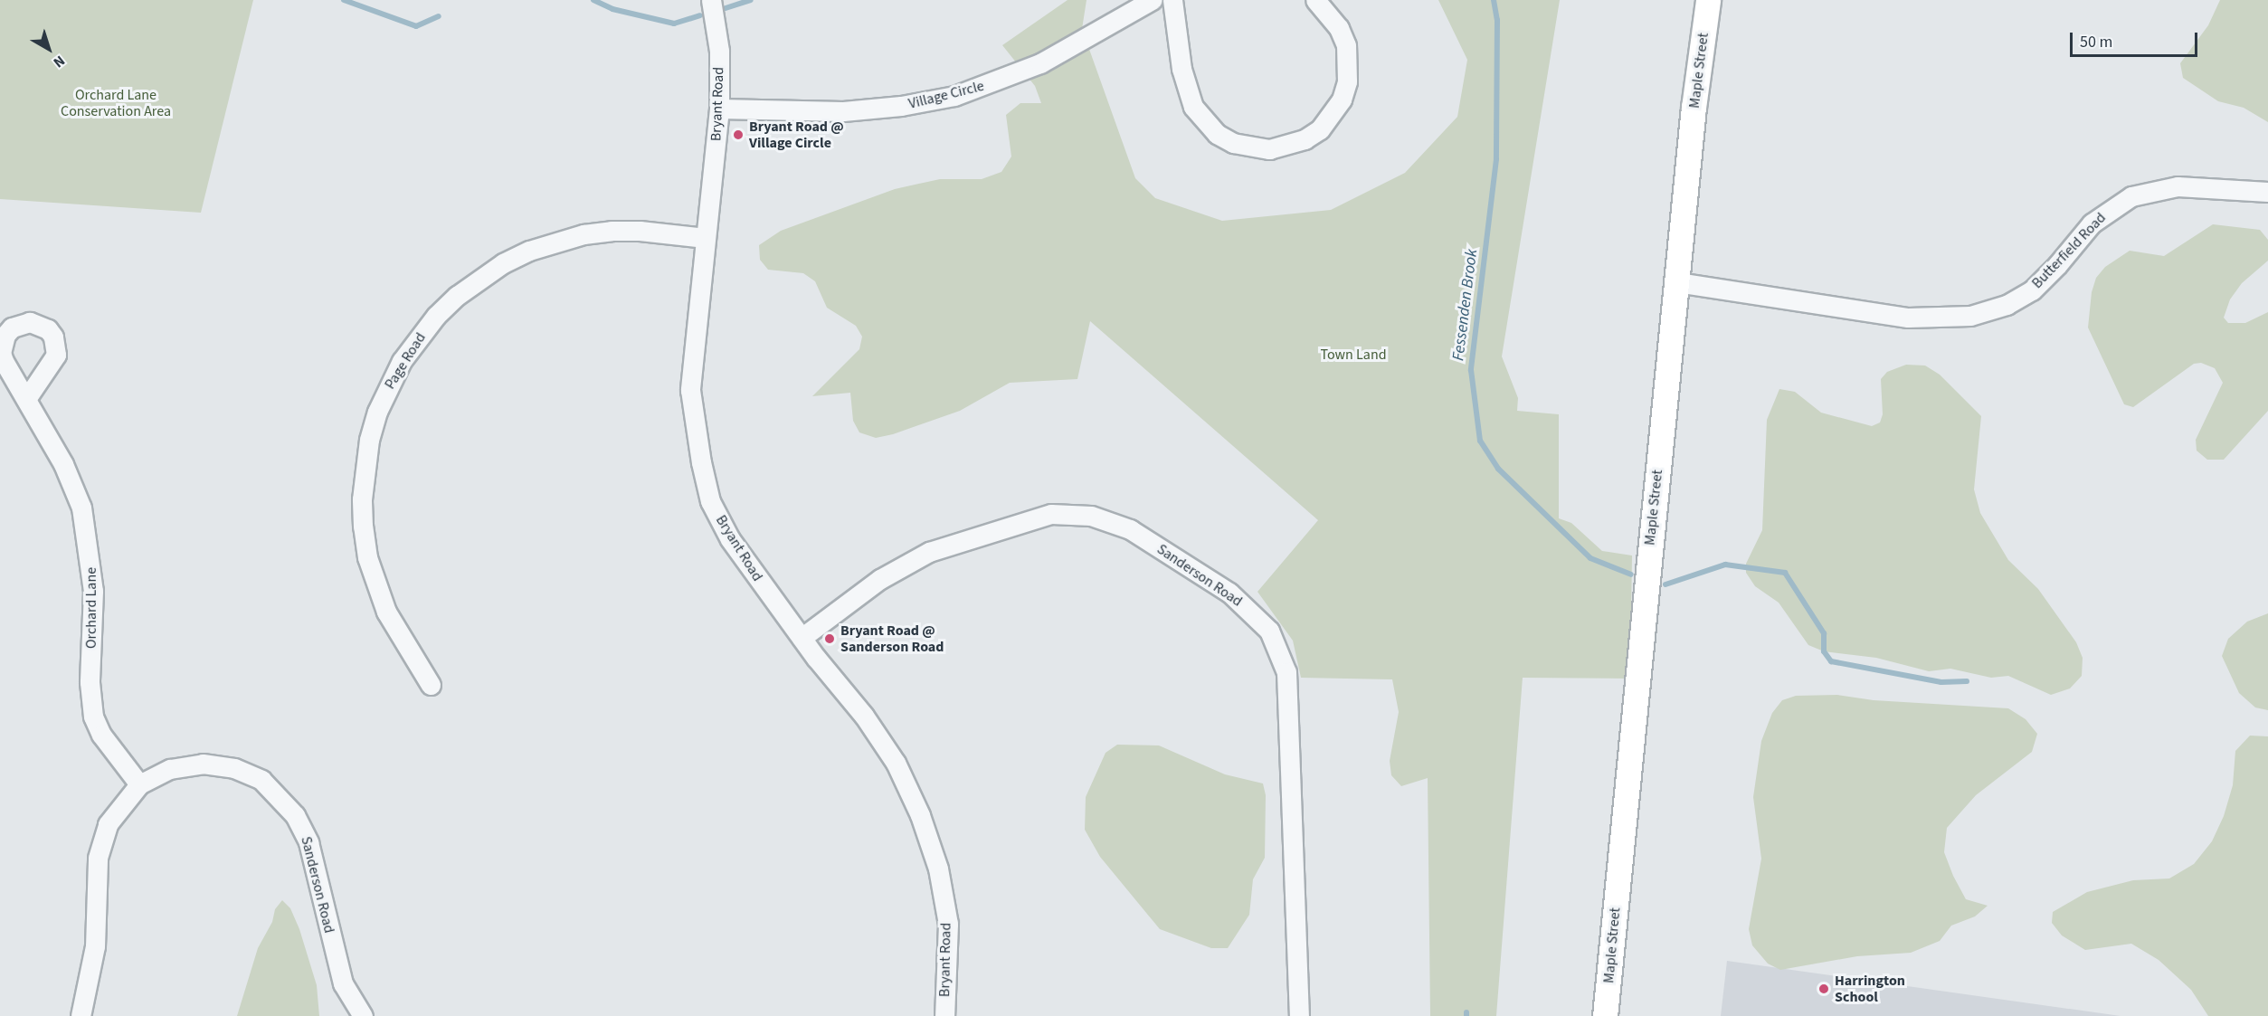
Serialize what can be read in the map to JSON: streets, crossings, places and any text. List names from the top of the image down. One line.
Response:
{"streets":{"main road":["Maple Street"],"street":["Village Circle","Bryant Road","Butterfield Road","Page Road","Sanderson Road","Orchard Lane"]},"crossings":[["Maple Street","Butterfield Road"],["Village Circle","Bryant Road"],["Bryant Road","Page Road"],["Bryant Road","Sanderson Road"],["Sanderson Road","Orchard Lane"]],"water":["Fessenden Brook"],"parks":["Orchard Lane Conservation Area","Town Land"],"places":["Bryant Road @ Village Circle","Bryant Road @ Sanderson Road","Harrington School"],"scale_bar":"50 m","north":"bottom right"}
